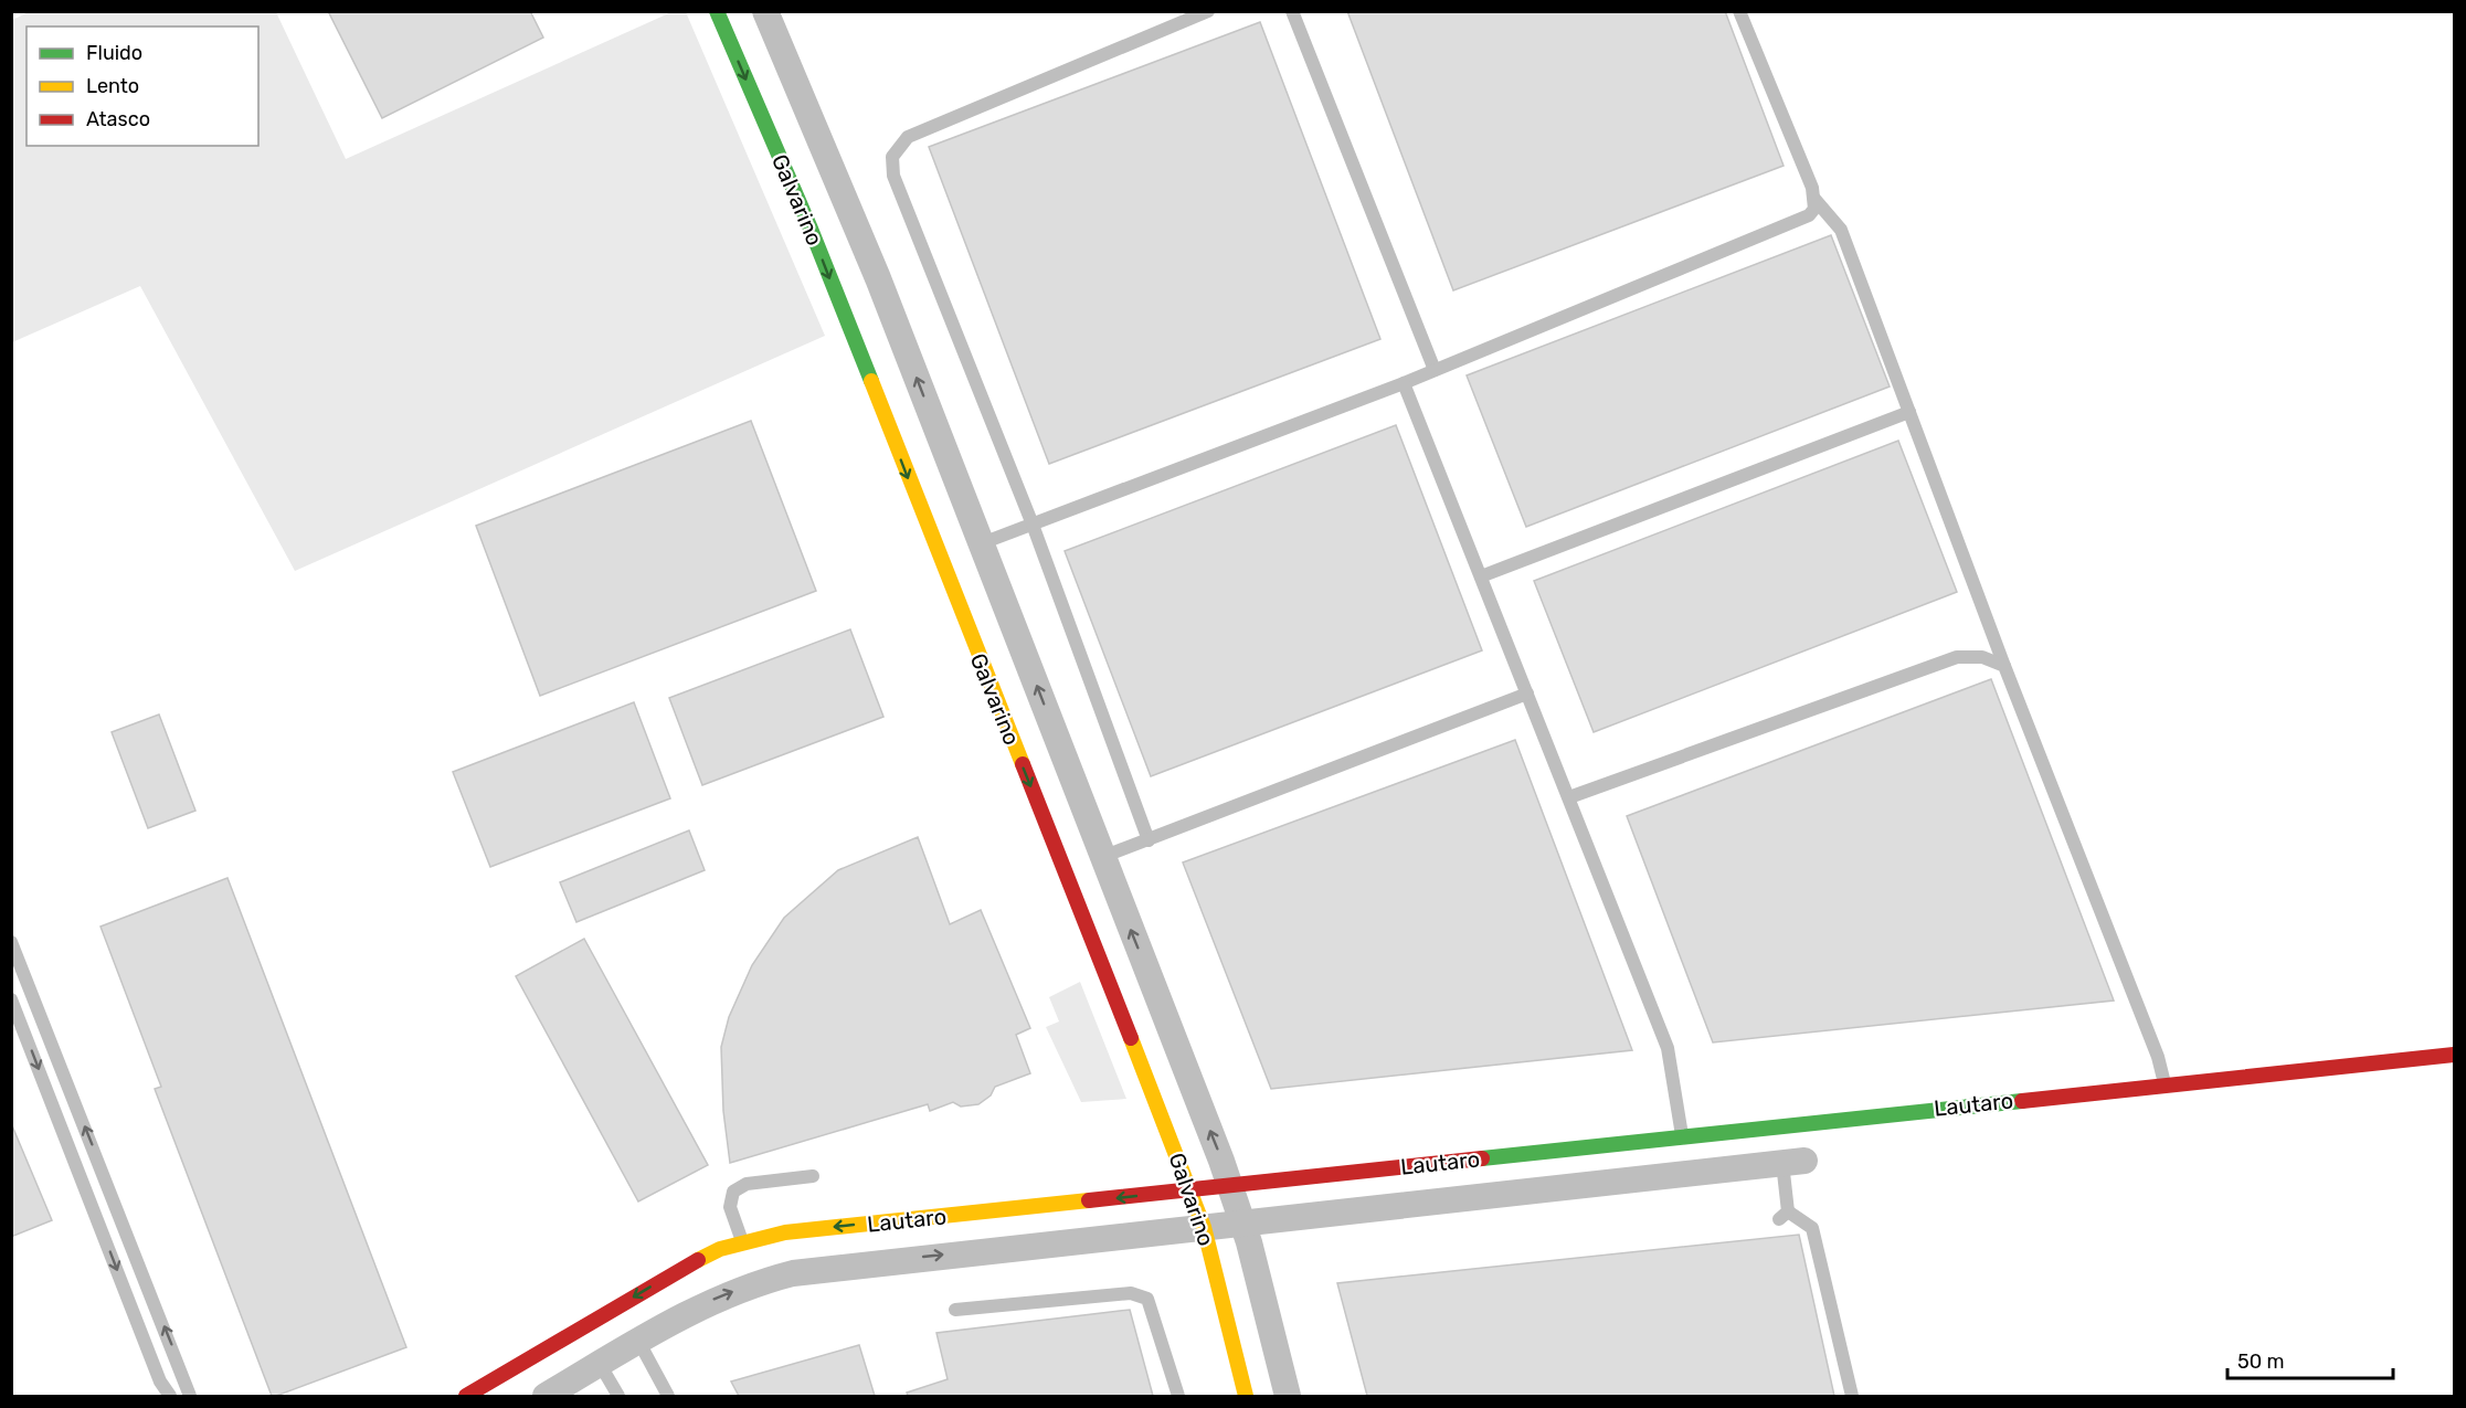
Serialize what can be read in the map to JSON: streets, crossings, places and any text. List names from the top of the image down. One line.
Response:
{"streets":{"street":["Galvarino","Lautaro"]},"crossings":[["Galvarino","Lautaro"]],"legend":["Fluido","Lento","Atasco"],"scale_bar":"50 m"}
